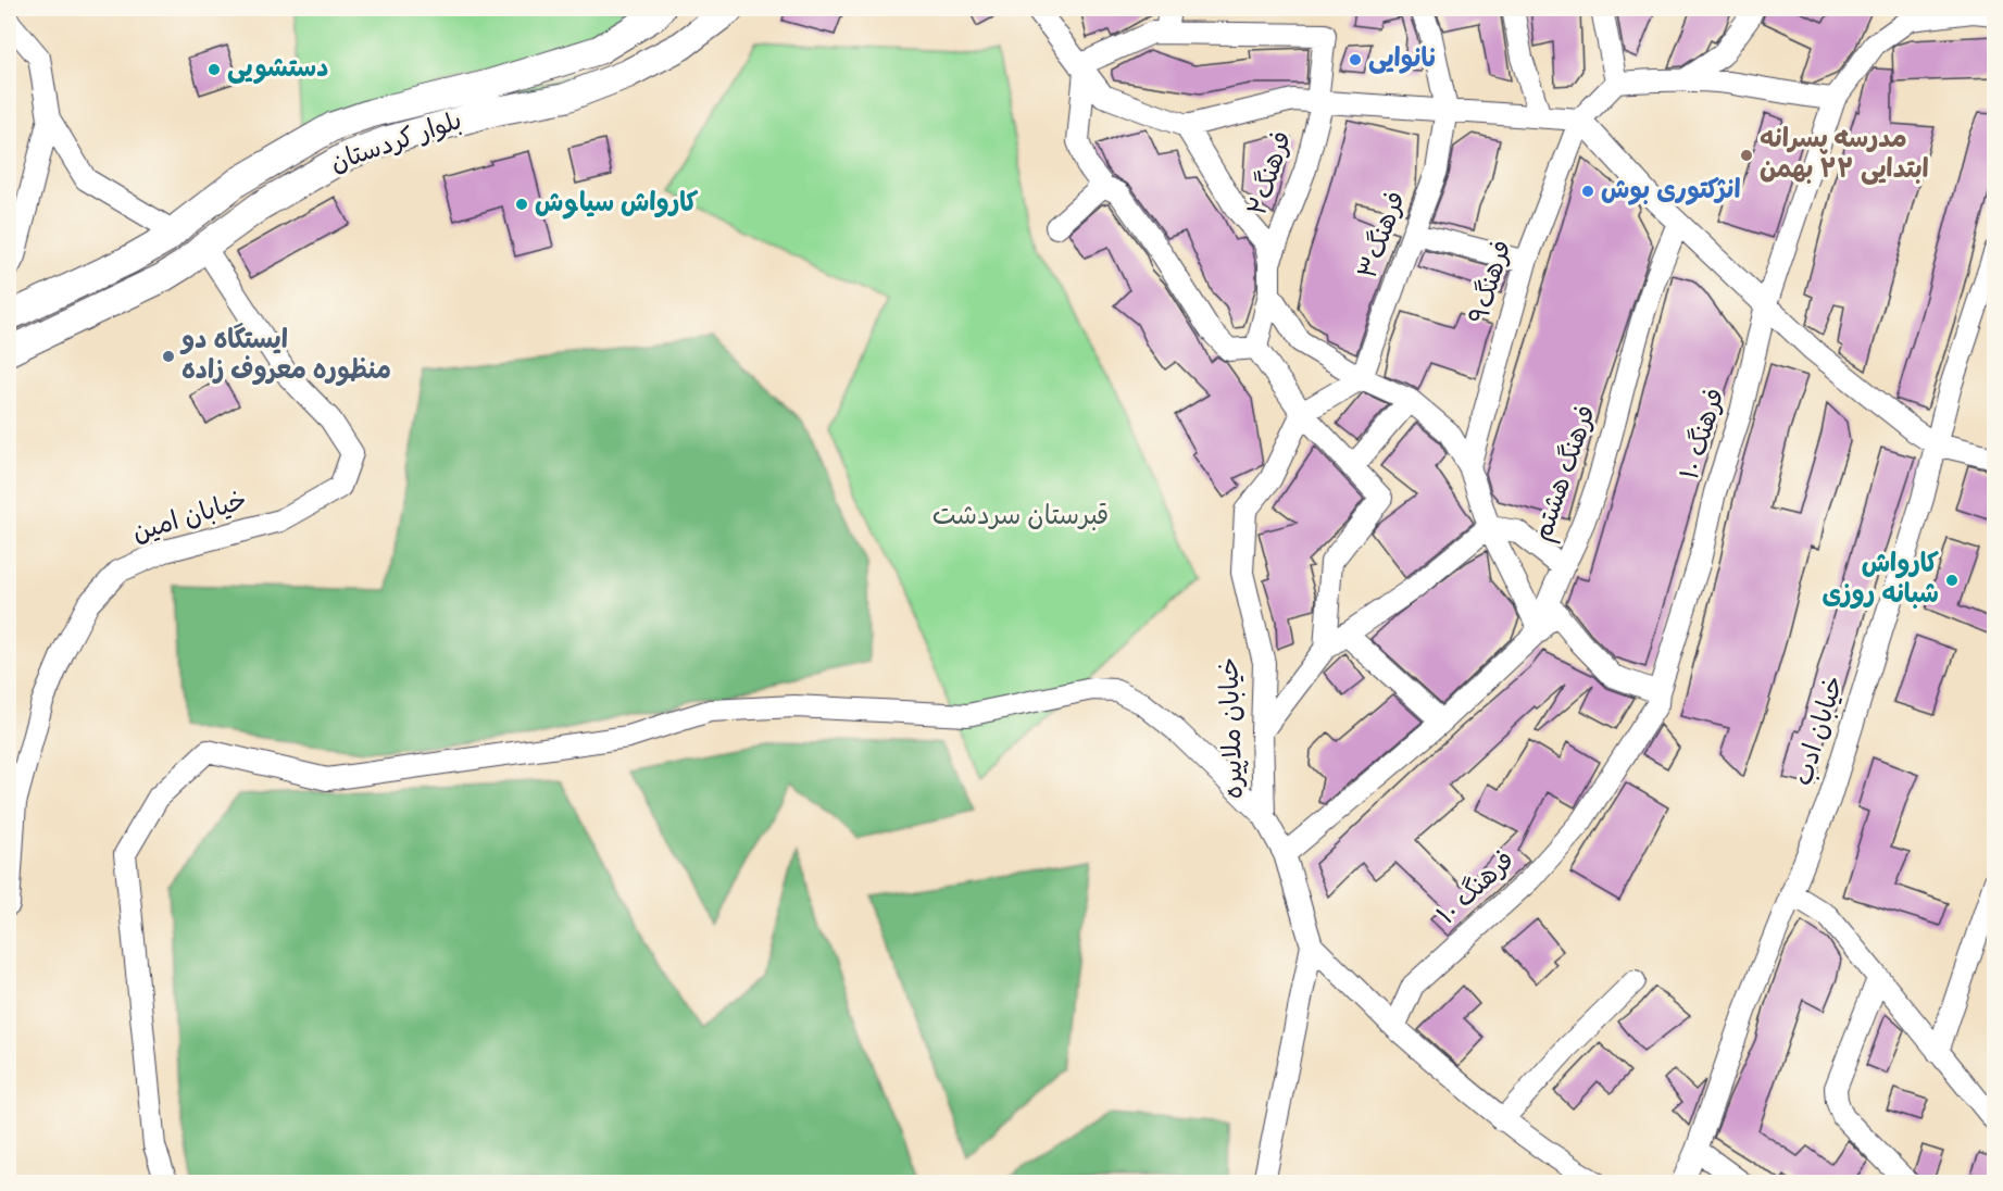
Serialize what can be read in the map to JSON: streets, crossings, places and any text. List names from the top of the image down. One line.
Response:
{"streets":{"main road":["بلوار کردستان"],"street":["فرهنگ۲","فرهنگ۳","فرهنگ۹","فرهنگ ۱۰","فرهنگ هشتم","خیابان امین","خیابان ملاپیره","خیابان ادب"]},"crossings":[["بلوار کردستان","خیابان امین"]],"parks":["قبرستان سردشت"],"places":["نانوایی","دستشویی","مدرسه پسرانه ابتدایی ۲۲ بهمن","انژکتوری بوش","کارواش سیاوش","ایستگاه دو منظوره معروف زاده","کارواش شبانه روزی"]}
